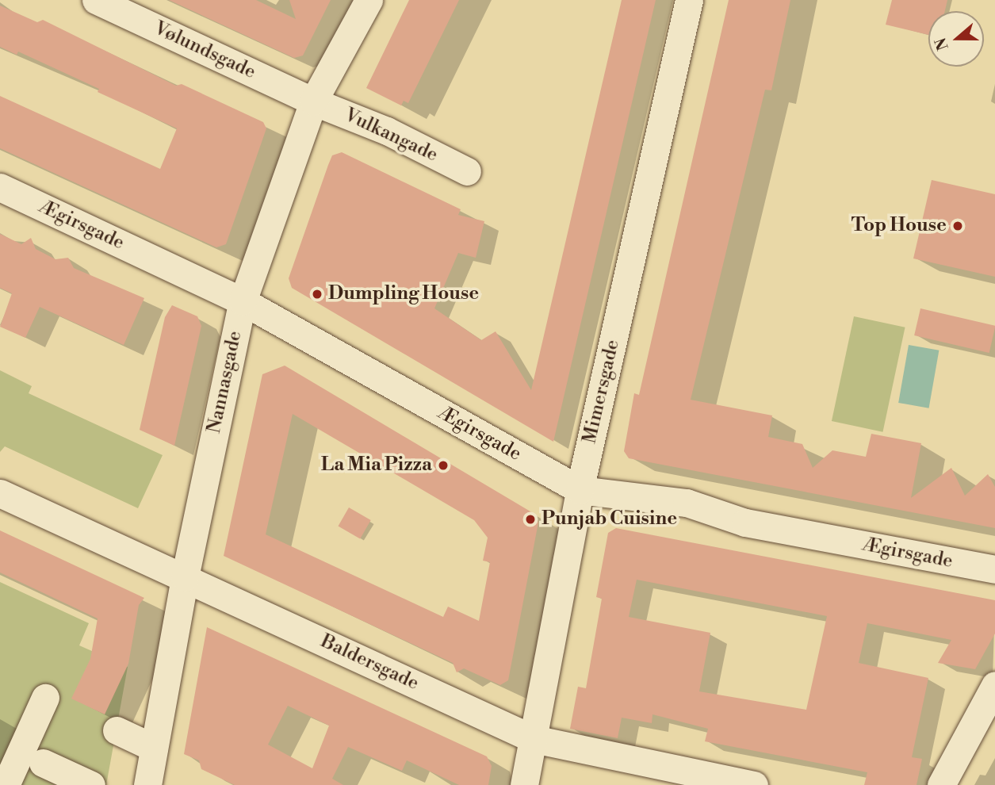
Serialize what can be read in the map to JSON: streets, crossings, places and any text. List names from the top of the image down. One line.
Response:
{"streets":{"street":["Vølundsgade","Vulkangade","Ægirsgade","Nannasgade","Mimersgade","Baldersgade"]},"crossings":[["Vølundsgade","Vulkangade"],["Vølundsgade","Nannasgade"],["Vulkangade","Nannasgade"],["Ægirsgade","Nannasgade"],["Ægirsgade","Mimersgade"],["Nannasgade","Baldersgade"],["Mimersgade","Baldersgade"]],"places":["Top House","Dumpling House","La Mia Pizza","Punjab Cuisine"],"north":"left"}
